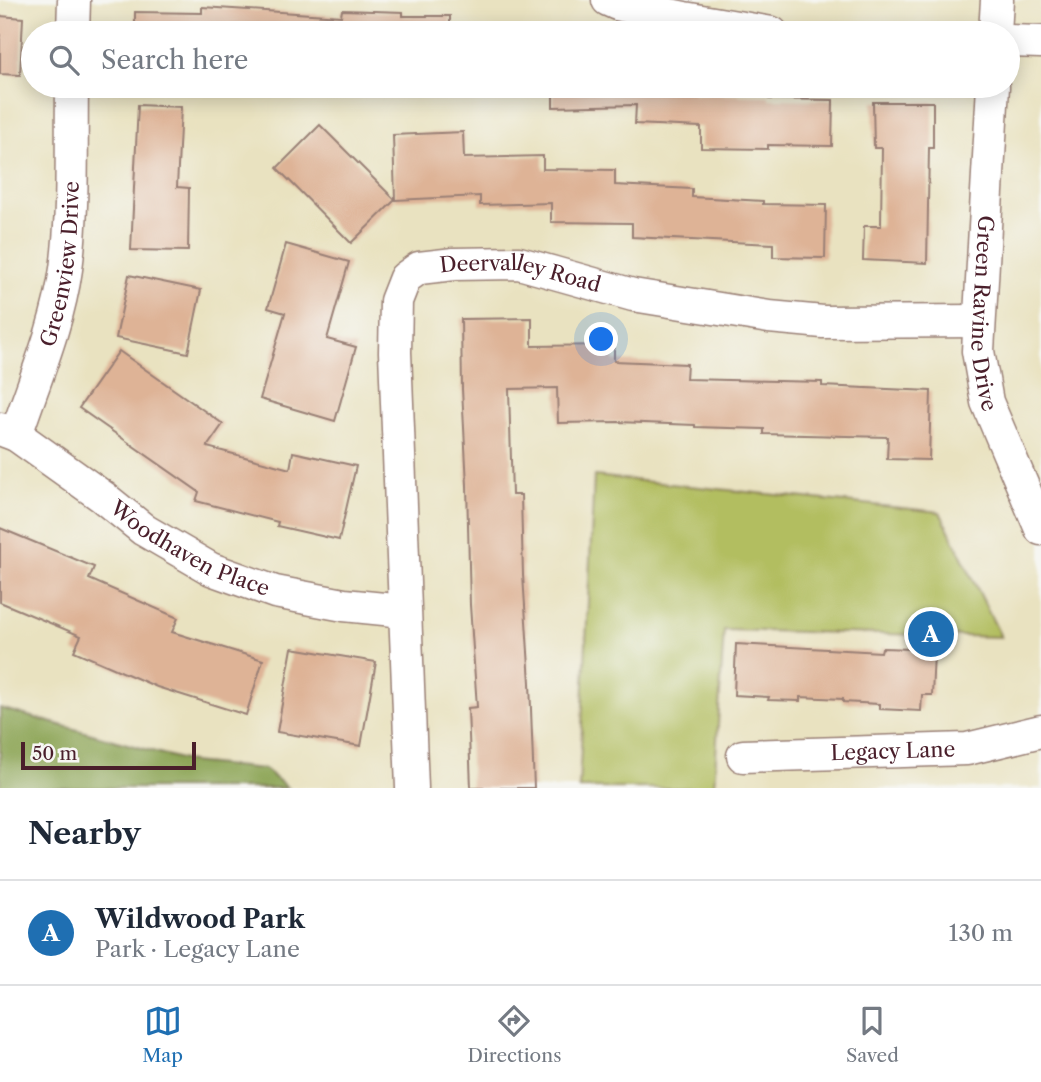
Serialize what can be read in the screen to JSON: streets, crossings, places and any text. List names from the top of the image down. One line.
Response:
{"streets":{"street":["Greenview Drive","Deervalley Road","Green Ravine Drive","Woodhaven Place","Legacy Lane"]},"crossings":[["Greenview Drive","Woodhaven Place"],["Deervalley Road","Green Ravine Drive"],["Deervalley Road","Woodhaven Place"]],"scale_bar":"50 m","page":{"search":"Search here","pins":"A","scale":"50 m","heading":"Nearby","list":[{"mark":"A","name":"Wildwood Park","note":"Park · Legacy Lane","value":"130 m"}],"nav":["Map","Directions","Saved"]}}
